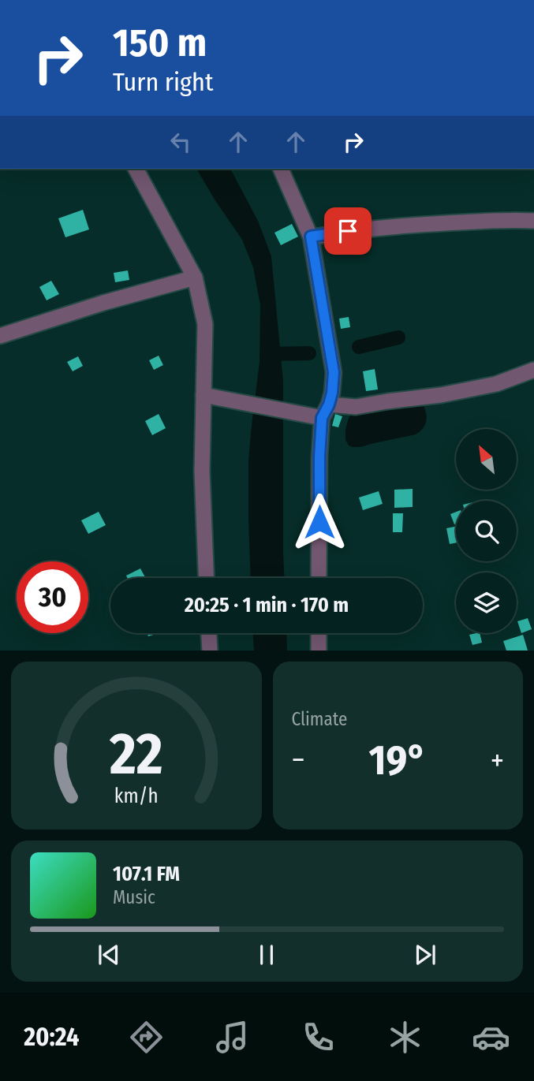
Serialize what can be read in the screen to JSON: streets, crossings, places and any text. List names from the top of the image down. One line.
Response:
{"north":"top left","page":{"turn":["150 m","Turn right"],"limit":"30","trip":"20:25 · 1 min · 170 m","tile":"Climate","heat":["−","19°","+"],"song":["107.1 FM","Music"],"tabs":"20:24","gauge":["22","km/h"]}}
